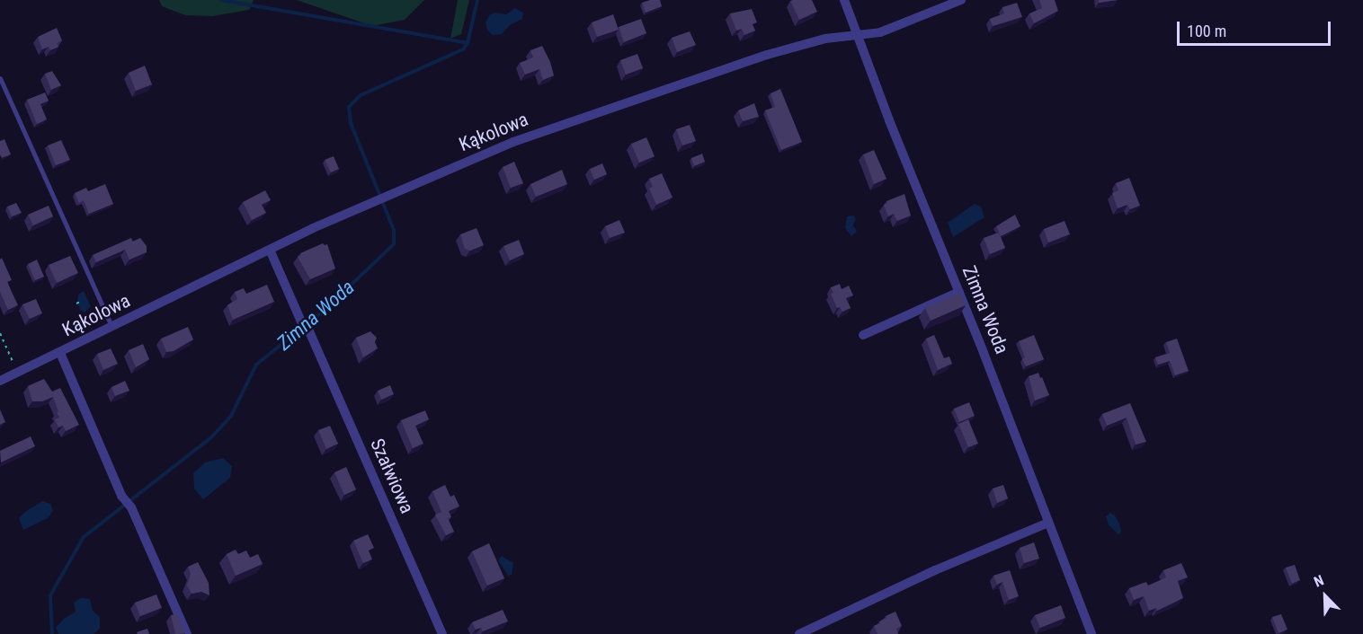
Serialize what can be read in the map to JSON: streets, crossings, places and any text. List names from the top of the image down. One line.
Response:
{"streets":{"street":["Kąkolowa","Zimna Woda","Szałwiowa"]},"crossings":[["Kąkolowa","Zimna Woda"],["Kąkolowa","Szałwiowa"]],"water":["Zimna Woda"],"scale_bar":"100 m","north":"top left"}
